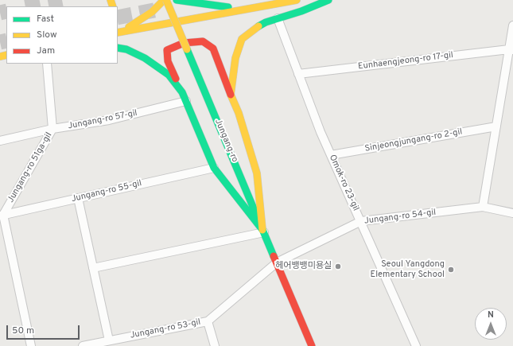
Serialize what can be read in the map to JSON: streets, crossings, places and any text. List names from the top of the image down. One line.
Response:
{"streets":{"main road":["Jungang-ro"],"street":["Eunhaengjeong-ro 17-gil","Jungang-ro 57-gil","Sinjeongjungang-ro 2-gil","Jungang-ro 51ga-gil","Omok-ro 23-gil","Jungang-ro 55-gil","Jungang-ro 54-gil","Jungang-ro 53-gil"]},"crossings":[["Eunhaengjeong-ro 17-gil","Omok-ro 23-gil"],["Jungang-ro 57-gil","Jungang-ro 51ga-gil"],["Jungang-ro","Jungang-ro 54-gil"],["Jungang-ro","Jungang-ro 53-gil"],["Sinjeongjungang-ro 2-gil","Omok-ro 23-gil"],["Jungang-ro 51ga-gil","Jungang-ro 55-gil"],["Omok-ro 23-gil","Jungang-ro 54-gil"],["Jungang-ro 54-gil","Jungang-ro 53-gil"]],"places":["헤어뱅뱅미용실","Seoul Yangdong Elementary School"],"legend":["Fast","Slow","Jam"],"scale_bar":"50 m","north":"top"}
